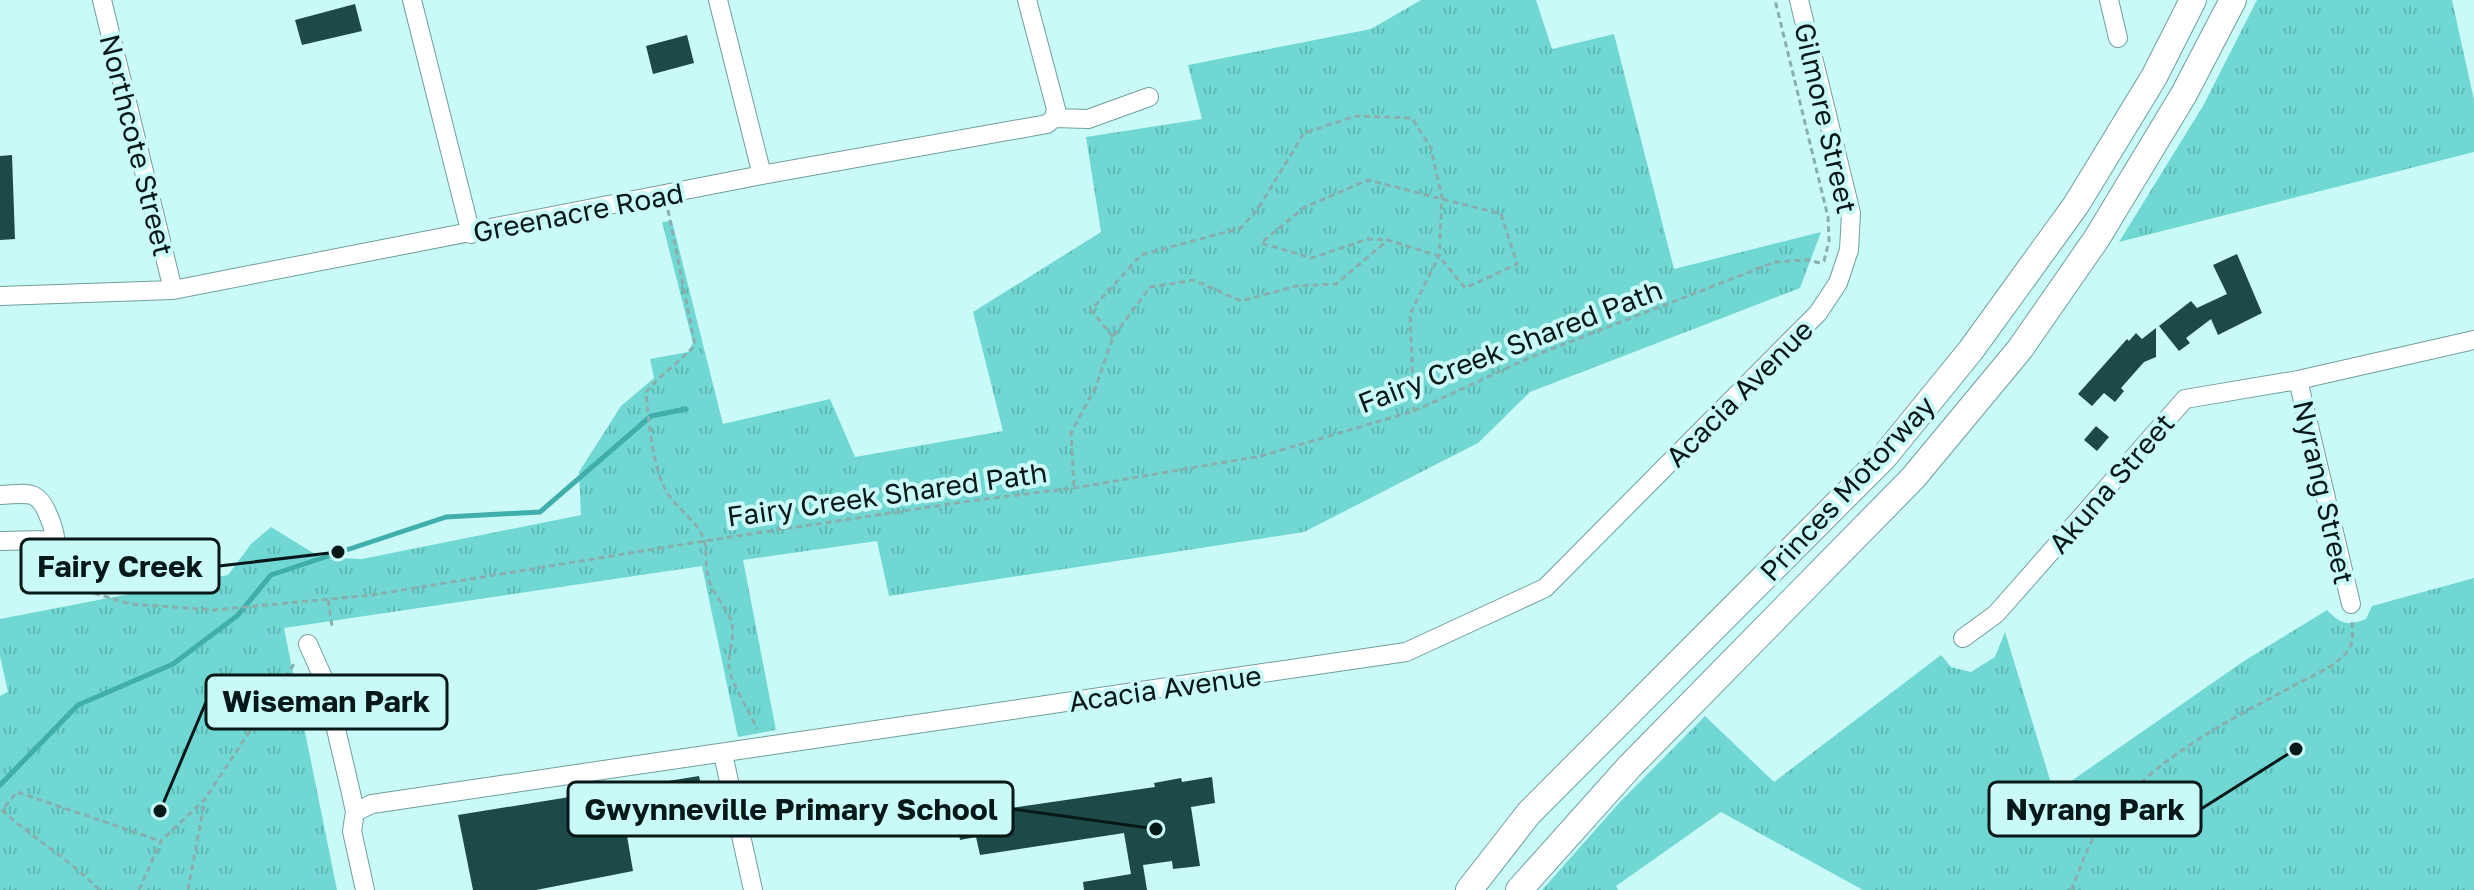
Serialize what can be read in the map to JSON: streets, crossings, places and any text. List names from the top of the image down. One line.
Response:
{"streets":{"highway":["Princes Motorway"],"street":["Gilmore Street","Northcote Street","Greenacre Road","Acacia Avenue","Akuna Street","Nyrang Street"],"path":["Fairy Creek Shared Path"]},"crossings":[["Gilmore Street","Acacia Avenue"],["Northcote Street","Greenacre Road"],["Akuna Street","Nyrang Street"]],"places":["Fairy Creek","Nyrang Park","Wiseman Park","Gwynneville Primary School"]}
